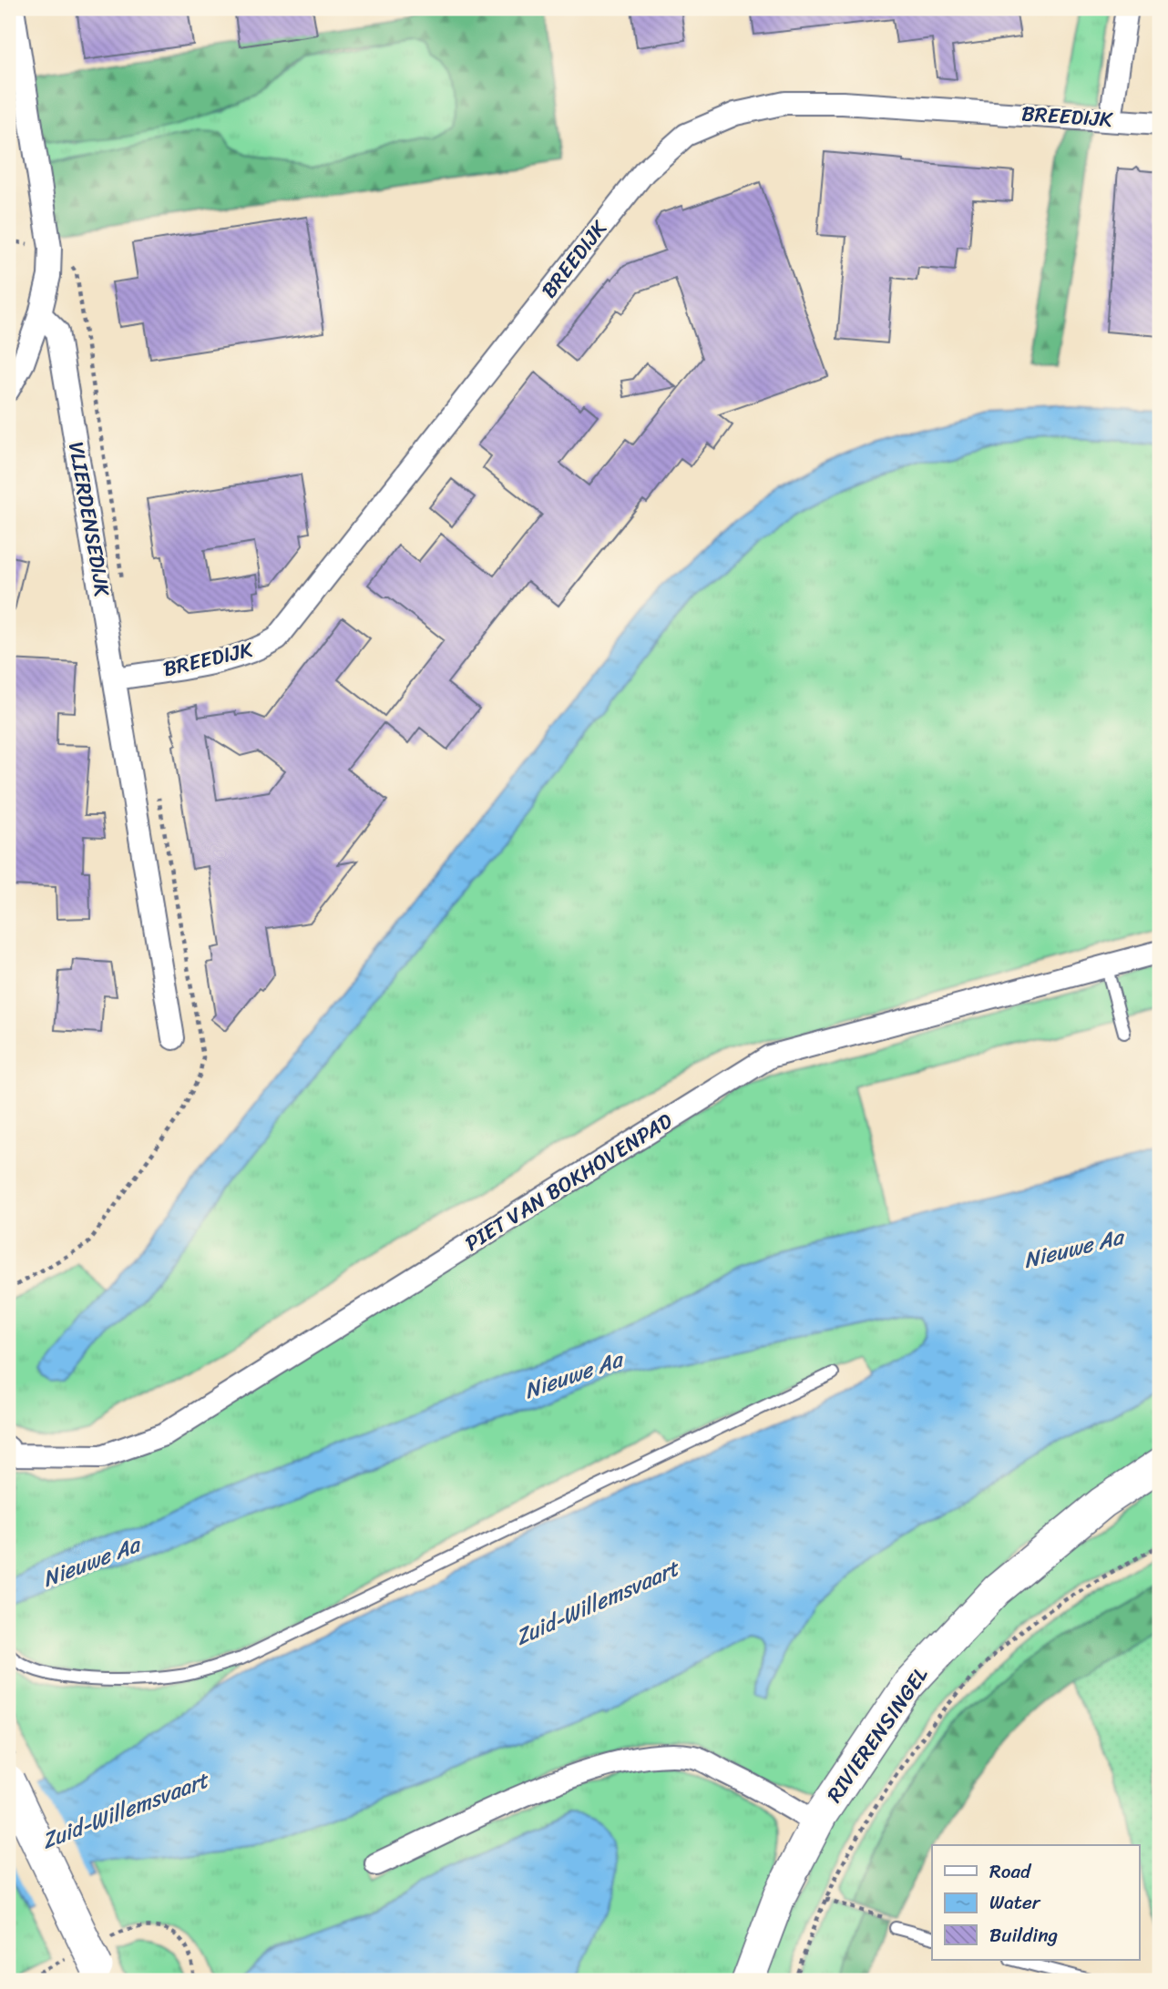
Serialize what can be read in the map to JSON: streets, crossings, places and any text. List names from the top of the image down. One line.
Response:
{"streets":{"main road":["RIVIERENSINGEL"],"street":["BREEDIJK","VLIERDENSEDIJK","PIET VAN BOKHOVENPAD"]},"crossings":[["BREEDIJK","VLIERDENSEDIJK"]],"water":["Nieuwe Aa","Zuid-Willemsvaart"],"legend":["Road","Water","Building"]}
